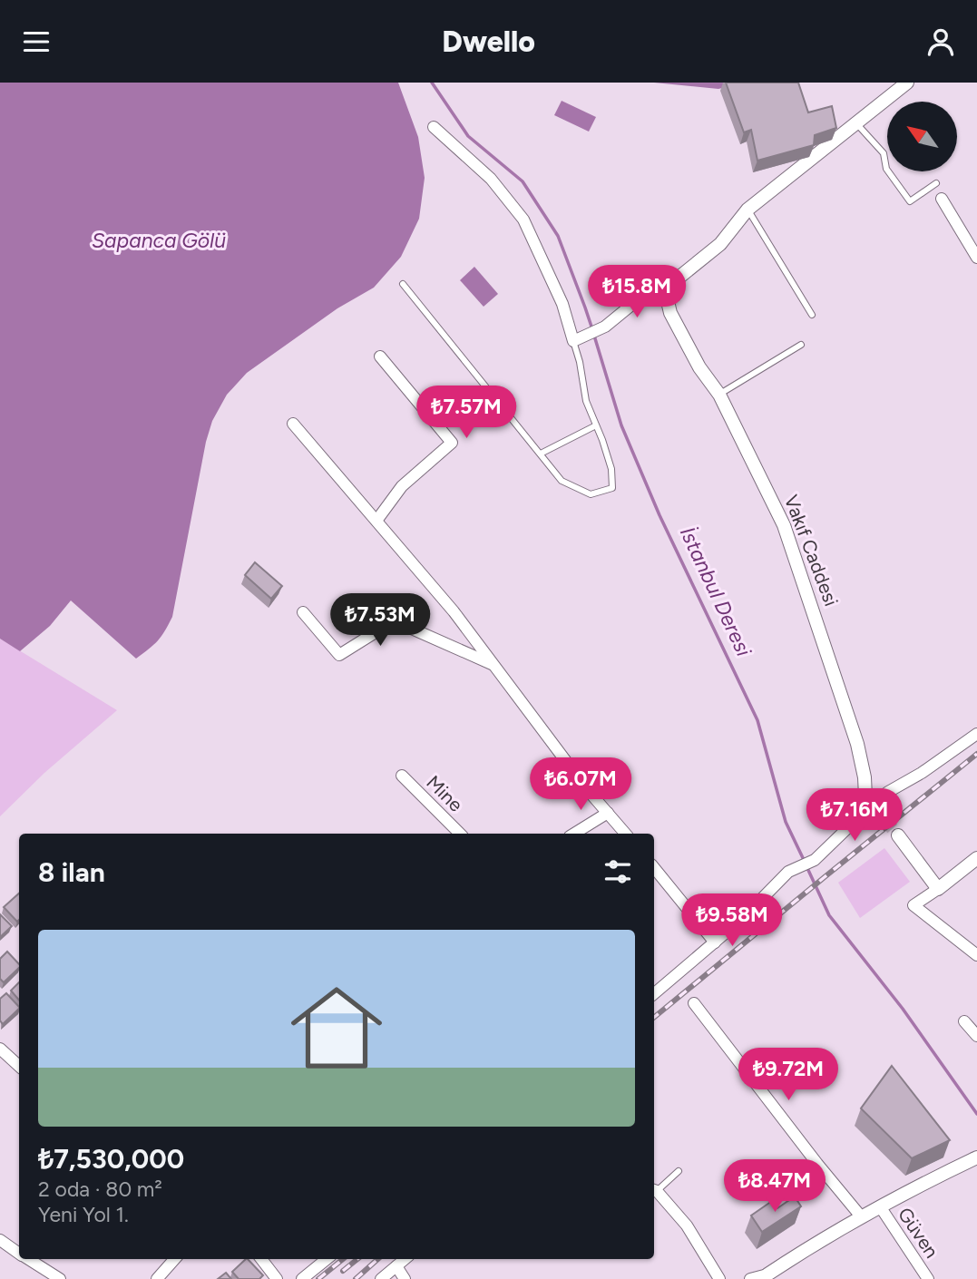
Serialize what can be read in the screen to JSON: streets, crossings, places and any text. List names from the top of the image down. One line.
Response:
{"streets":{"street":["Vakıf Caddesi","Mine","Güven"]},"water":["Sapanca Gölü","İstanbul Deresi"],"north":"top left","page":{"header":"Dwello","price":["₺15.8M","₺7.57M","₺7.53M","₺6.07M","₺7.16M","₺9.58M","₺9.72M","₺8.47M"],"heading":"8 ilan","list":[{"name":"₺7,530,000","note":"2 oda · 80 m² · Yeni Yol 1."}]}}
